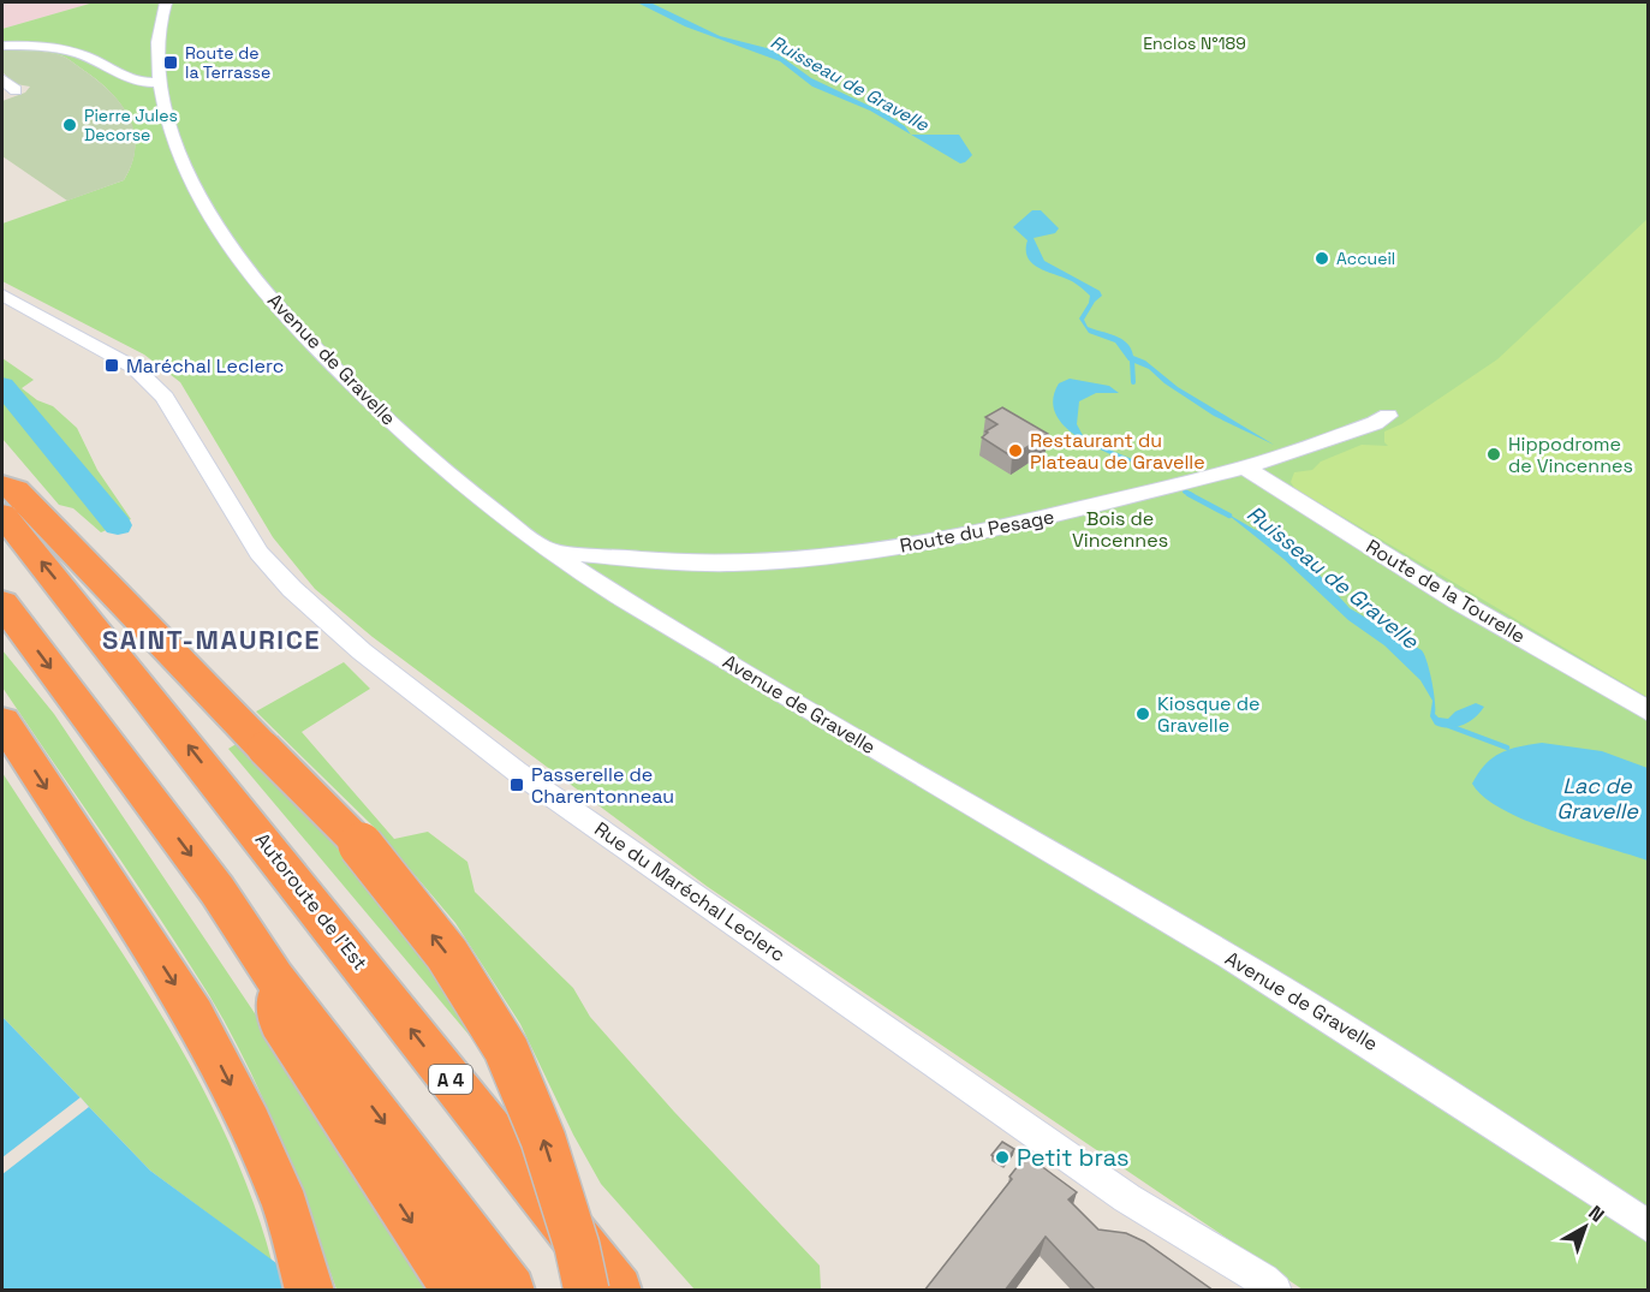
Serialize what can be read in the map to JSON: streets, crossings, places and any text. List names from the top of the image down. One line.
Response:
{"streets":{"highway":["Autoroute de l’Est","A 4"],"street":["Avenue de Gravelle","Route du Pesage","Route de la Tourelle","Rue du Maréchal Leclerc"]},"crossings":[["Avenue de Gravelle","Route du Pesage"],["Route du Pesage","Route de la Tourelle"]],"districts":["SAINT-MAURICE"],"water":["Ruisseau de Gravelle","Lac de Gravelle"],"parks":["Enclos N°189","Bois de Vincennes"],"places":{"transit":["Route de la Terrasse","Maréchal Leclerc","Passerelle de Charentonneau"],"other":["Pierre Jules Decorse","Accueil","Restaurant du Plateau de Gravelle","Hippodrome de Vincennes","Kiosque de Gravelle","Petit bras"]},"north":"top right"}
